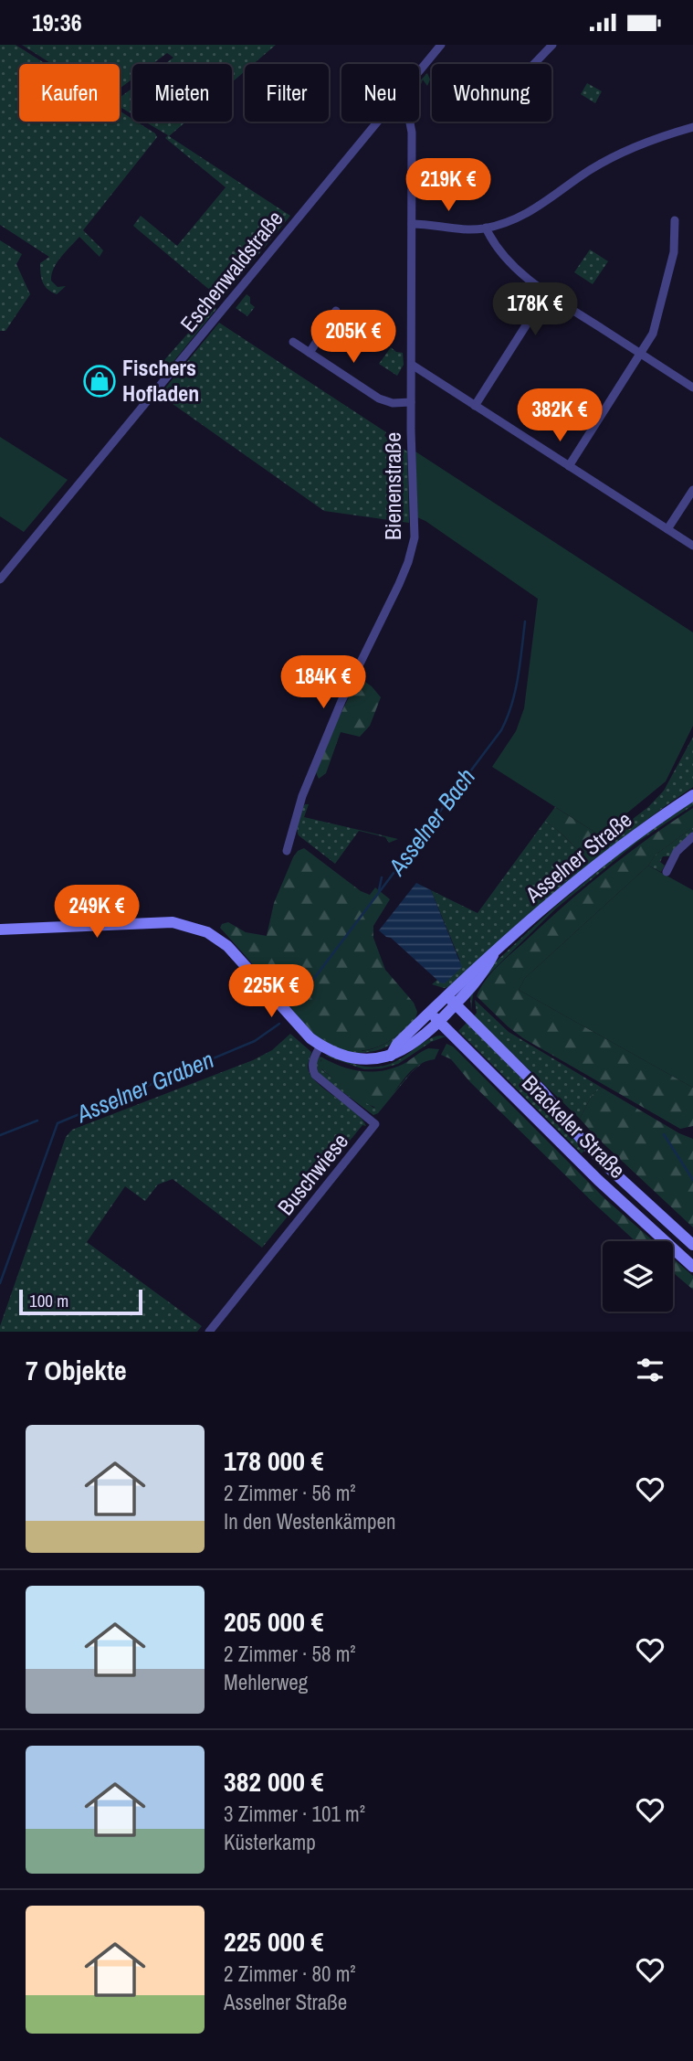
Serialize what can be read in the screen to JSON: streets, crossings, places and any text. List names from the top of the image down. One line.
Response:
{"streets":{"main road":["Asselner Straße","Brackeler Straße"],"street":["Eschenwaldstraße","Bienenstraße","Buschwiese"]},"crossings":[["Asselner Straße","Brackeler Straße"],["Asselner Straße","Buschwiese"]],"water":["Asselner Bach","Asselner Graben"],"places":{"shop":["Fischers Hofladen"]},"scale_bar":"100 m","page":{"status":"19:36","chip":["Kaufen","Mieten","Filter","Neu","Wohnung"],"price":["219K €","178K €","205K €","382K €","184K €","249K €","225K €"],"scale":"100 m","heading":"7 Objekte","list":[{"name":"178 000 €","note":"2 Zimmer · 56 m² · In den Westenkämpen"},{"name":"205 000 €","note":"2 Zimmer · 58 m² · Mehlerweg"},{"name":"382 000 €","note":"3 Zimmer · 101 m² · Küsterkamp"},{"name":"225 000 €","note":"2 Zimmer · 80 m² · Asselner Straße"}]}}
